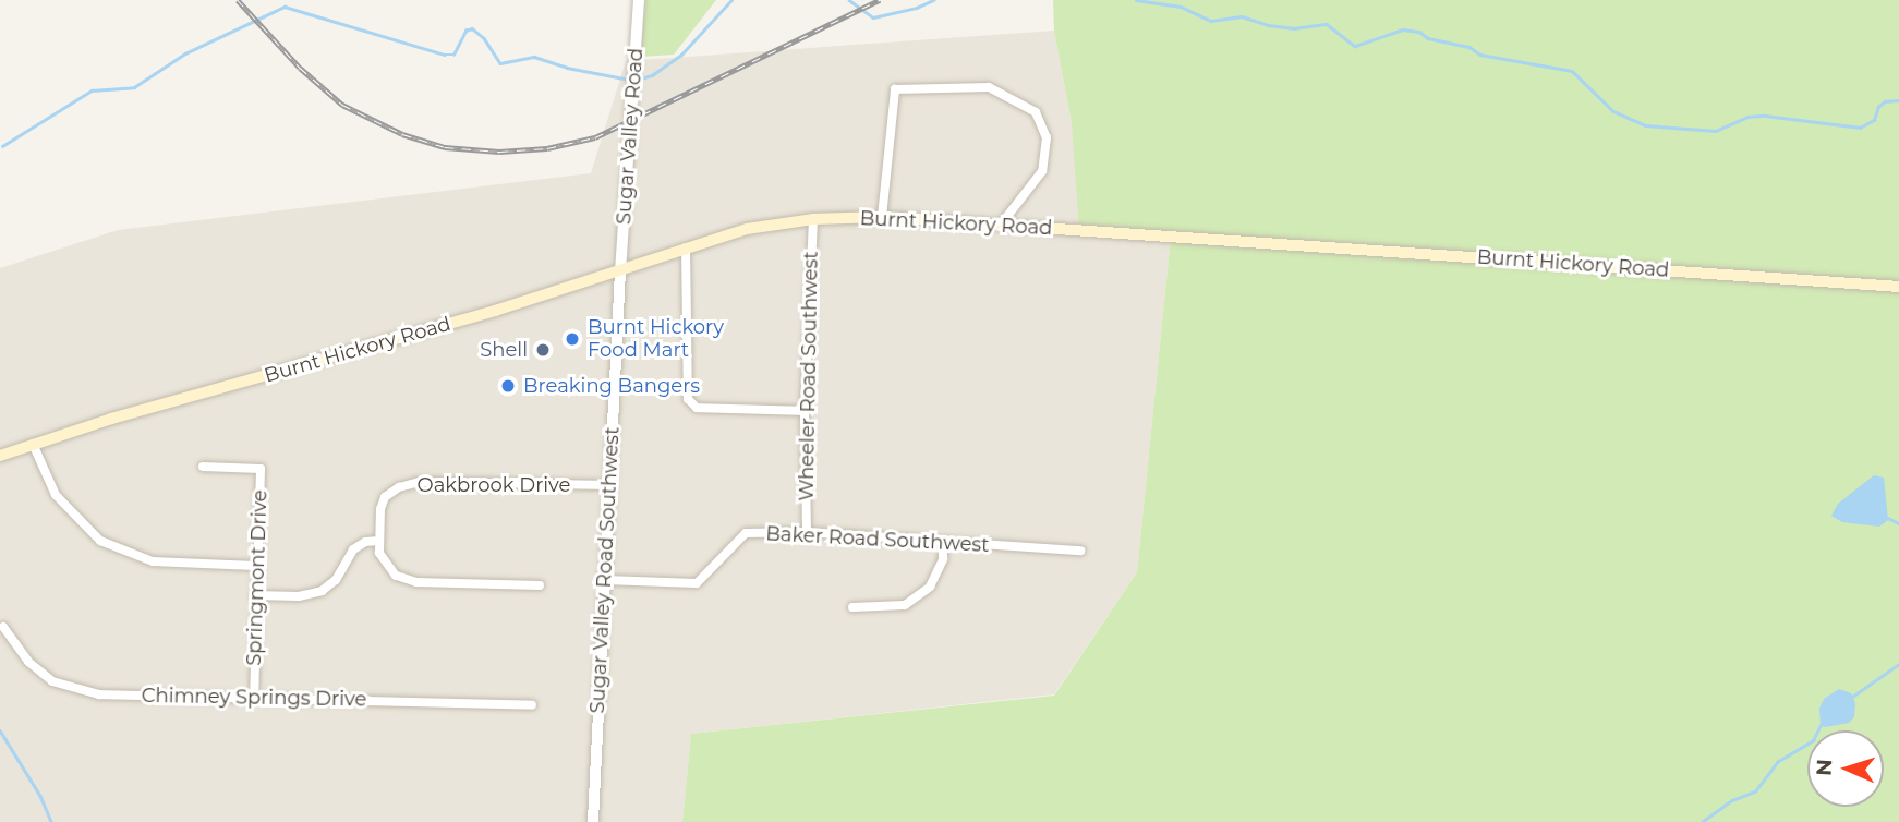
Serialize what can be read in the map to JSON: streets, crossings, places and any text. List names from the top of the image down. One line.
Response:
{"streets":{"main road":["Burnt Hickory Road"],"street":["Sugar Valley Road","Wheeler Road Southwest","Oakbrook Drive","Baker Road Southwest","Sugar Valley Road Southwest","Springmont Drive","Chimney Springs Drive"]},"crossings":[["Sugar Valley Road","Burnt Hickory Road"],["Sugar Valley Road","Sugar Valley Road Southwest"],["Burnt Hickory Road","Wheeler Road Southwest"],["Burnt Hickory Road","Sugar Valley Road Southwest"],["Wheeler Road Southwest","Baker Road Southwest"],["Oakbrook Drive","Sugar Valley Road Southwest"],["Baker Road Southwest","Sugar Valley Road Southwest"],["Springmont Drive","Chimney Springs Drive"]],"places":["Burnt Hickory Food Mart","Shell","Breaking Bangers"],"north":"left"}
